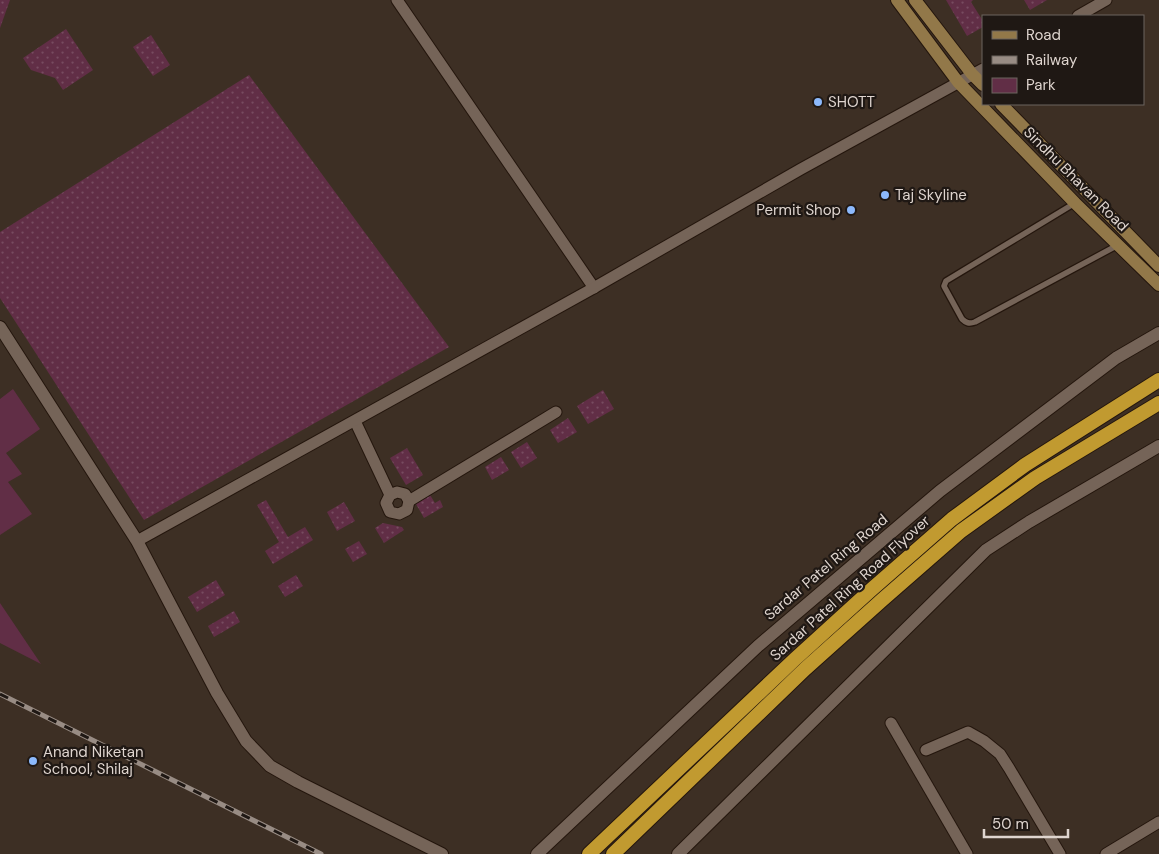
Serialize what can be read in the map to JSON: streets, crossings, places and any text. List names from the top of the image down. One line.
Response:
{"streets":{"highway":["Sardar Patel Ring Road Flyover"],"main road":["Sindhu Bhavan Road"],"street":["Sardar Patel Ring Road"]},"places":["SHOTT","Taj Skyline","Permit Shop","Anand Niketan School, Shilaj"],"legend":["Road","Railway","Park"],"scale_bar":"50 m"}
